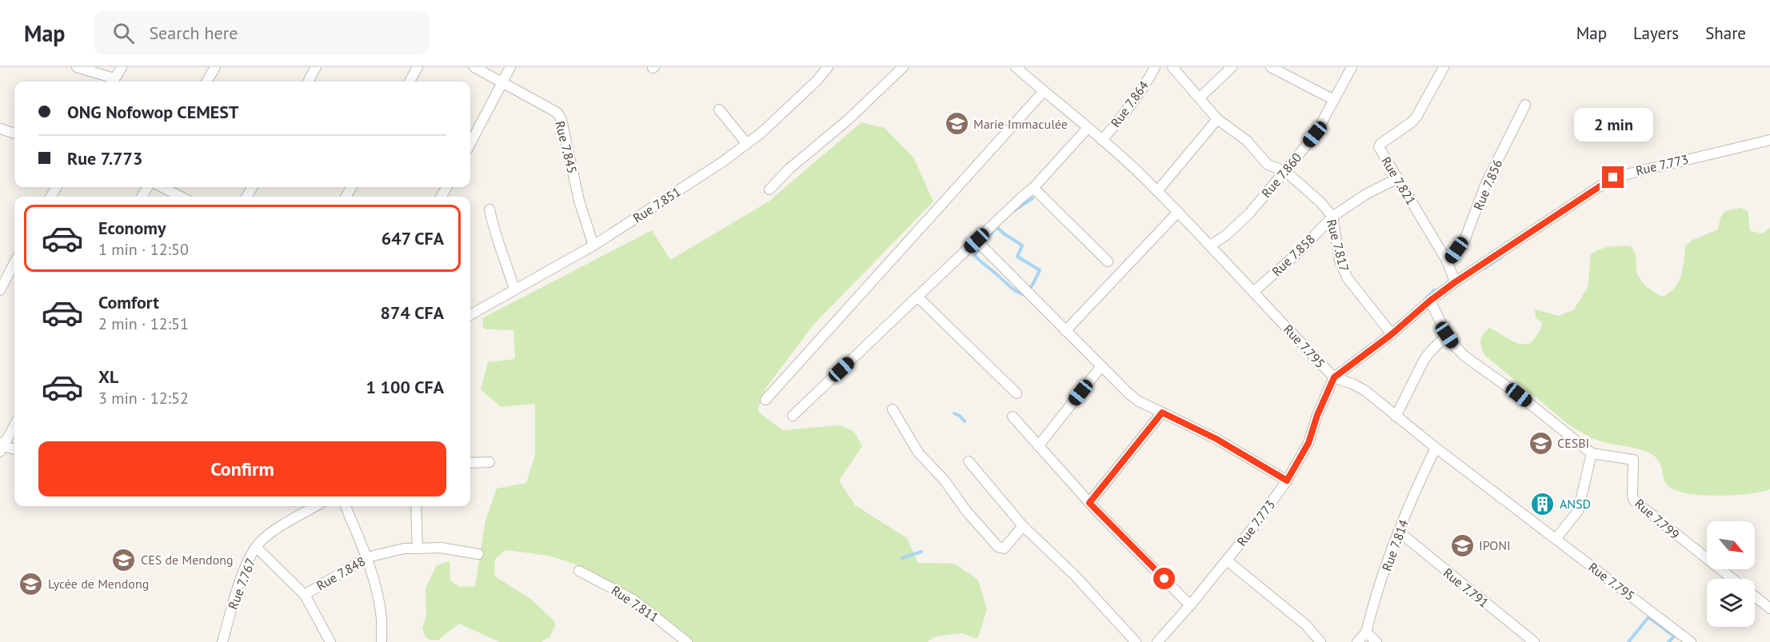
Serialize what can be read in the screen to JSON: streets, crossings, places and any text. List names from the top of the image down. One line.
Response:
{"streets":{"street":["Rue 7.864","Rue 7.845","Rue 7.773","Rue 7.860","Rue 7.821","Rue 7.856","Rue 7.851","Rue 7.817","Rue 7.858","Rue 7.795","Rue 7.799","Rue 7.814","Rue 7.848","Rue 7.767","Rue 7.791","Rue 7.811"]},"crossings":[["Rue 7.864","Rue 7.795"],["Rue 7.845","Rue 7.851"],["Rue 7.773","Rue 7.821"],["Rue 7.773","Rue 7.817"],["Rue 7.773","Rue 7.795"],["Rue 7.773","Rue 7.799"],["Rue 7.860","Rue 7.817"],["Rue 7.860","Rue 7.795"],["Rue 7.821","Rue 7.856"],["Rue 7.821","Rue 7.858"],["Rue 7.817","Rue 7.858"],["Rue 7.858","Rue 7.795"],["Rue 7.795","Rue 7.814"],["Rue 7.814","Rue 7.791"]],"places":{"school or university":["Marie Immaculée","CESBI","IPONI","CES de Mendong","Lycée de Mendong"],"building":["ANSD"]},"north":"bottom right","page":{"header":"Map","search":"Search here","nav":["Map","Layers","Share"],"banner":["ONG Nofowop CEMEST","Rue 7.773"],"bubble":"2 min","list":[{"name":"Economy","note":"1 min · 12:50","value":"647 CFA"},{"name":"Comfort","note":"2 min · 12:51","value":"874 CFA"},{"name":"XL","note":"3 min · 12:52","value":"1 100 CFA"}],"buttons":"Confirm"}}
